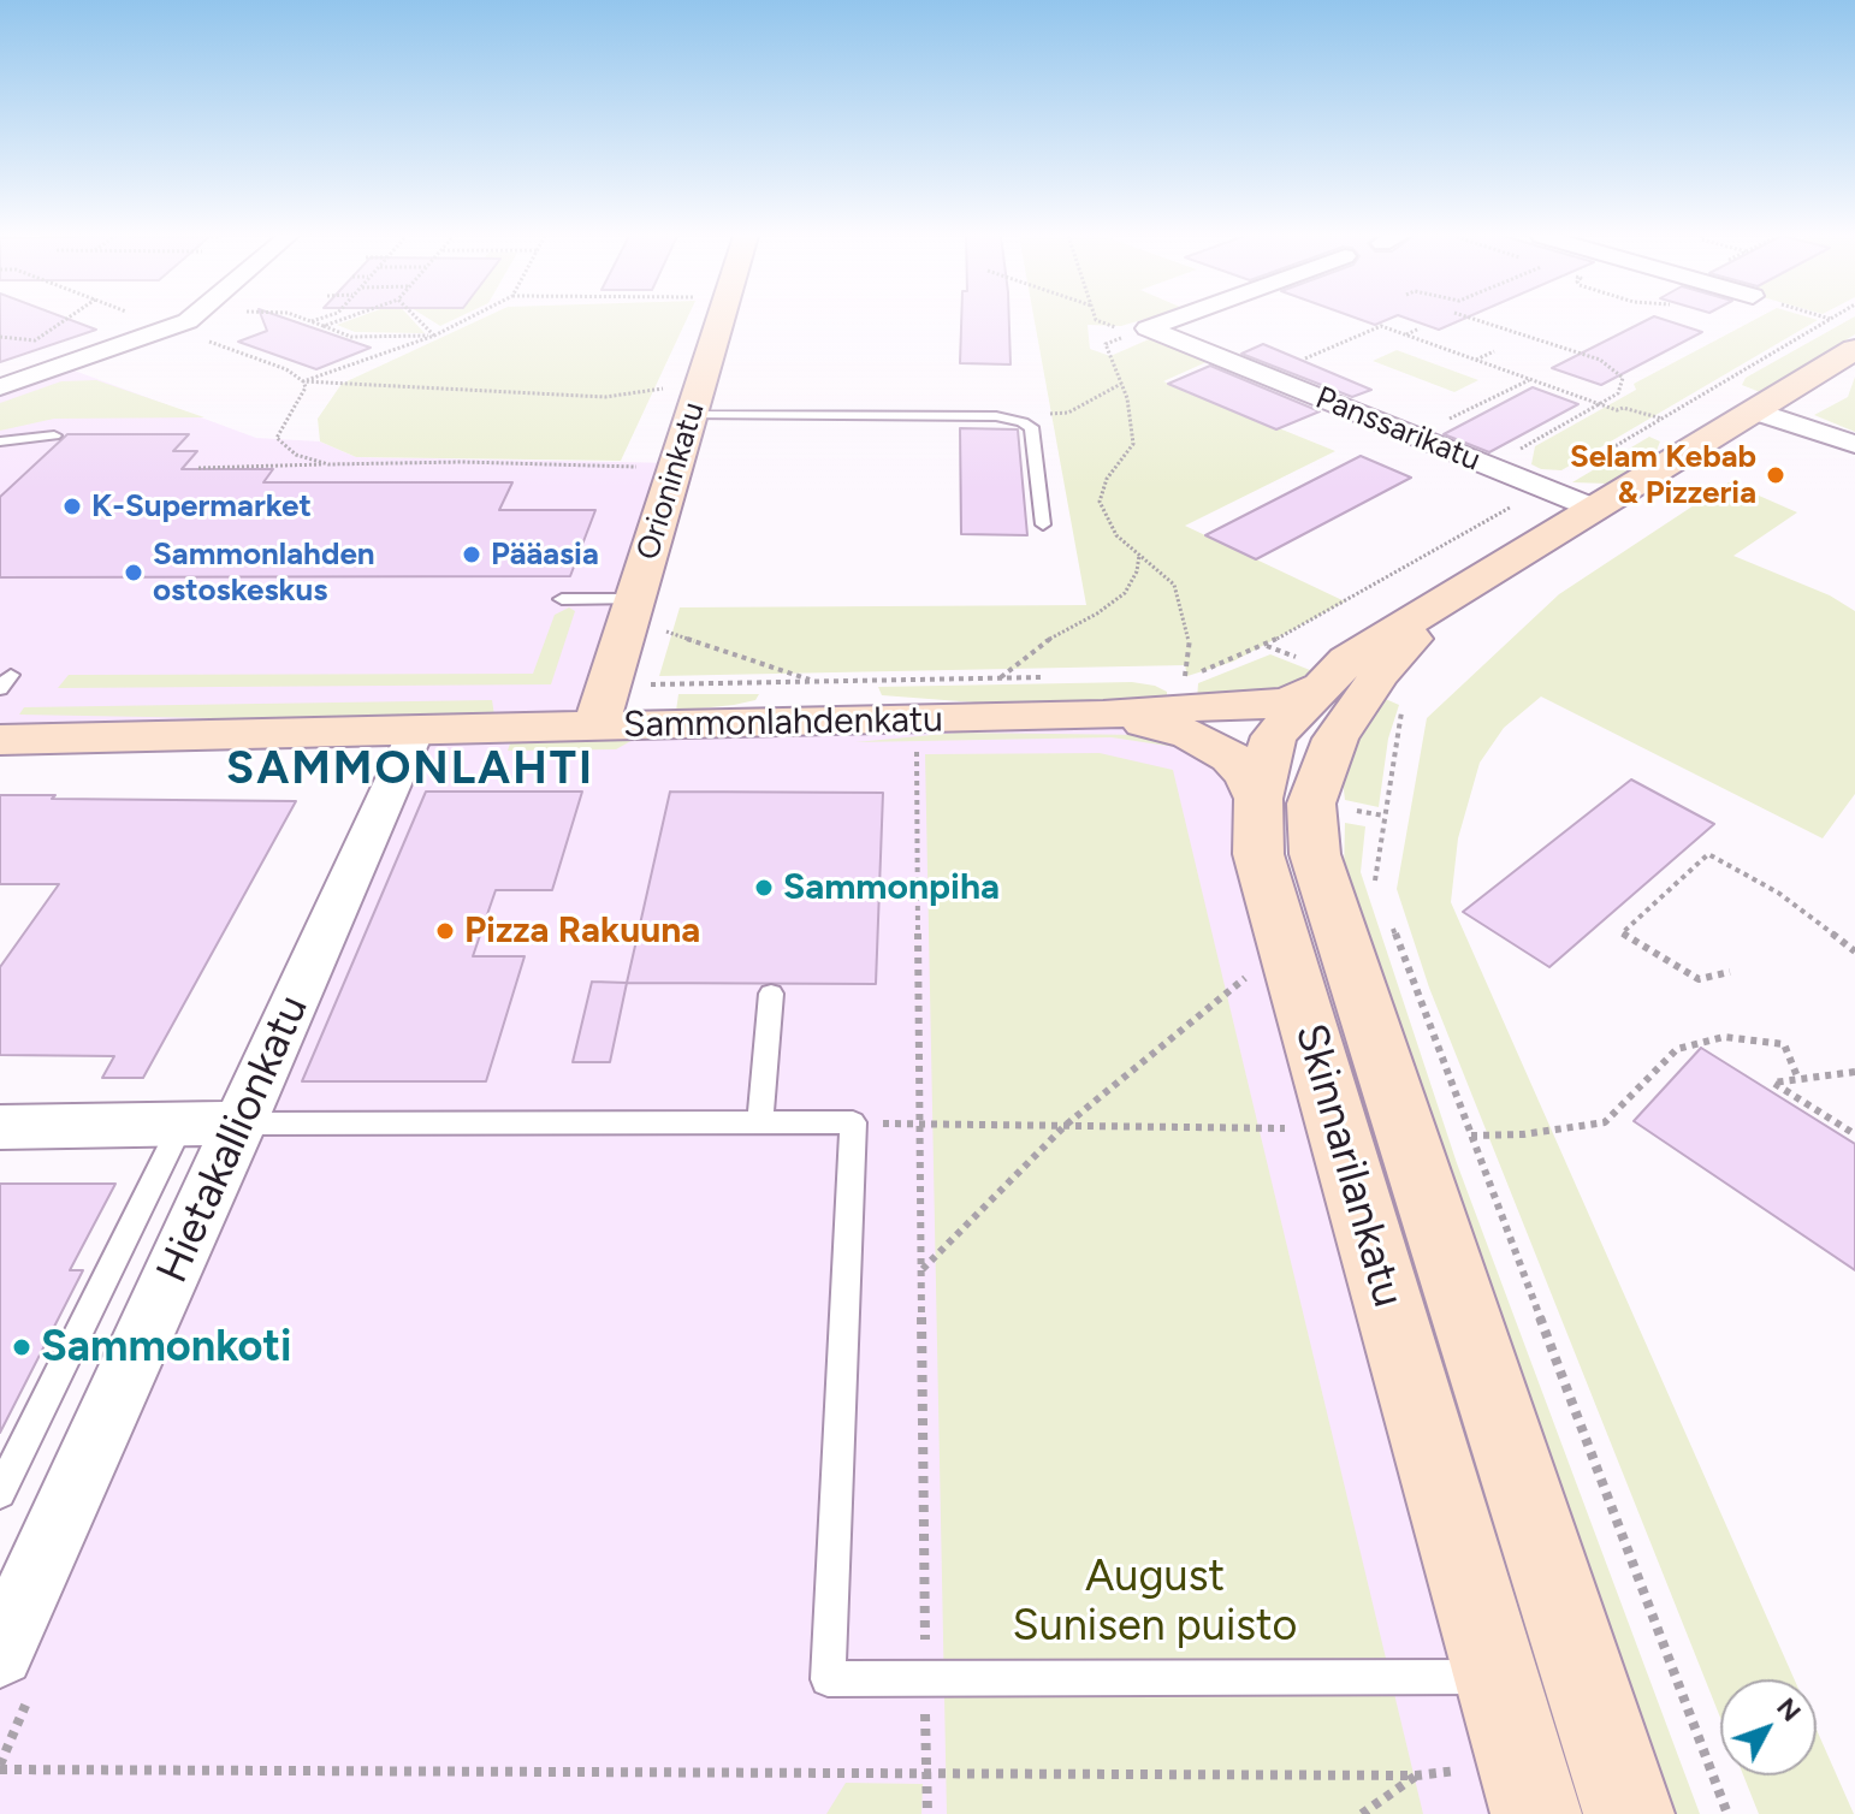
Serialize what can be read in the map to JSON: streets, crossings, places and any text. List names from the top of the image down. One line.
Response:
{"streets":{"main road":["Orioninkatu","Sammonlahdenkatu","Skinnarilankatu"],"street":["Panssarikatu","Hietakallionkatu"]},"crossings":[["Orioninkatu","Sammonlahdenkatu"],["Sammonlahdenkatu","Hietakallionkatu"],["Sammonlahdenkatu","Skinnarilankatu"]],"districts":["SAMMONLAHTI"],"parks":["August Sunisen puisto"],"places":["Selam Kebab & Pizzeria","K-Supermarket","Pääasia","Sammonlahden ostoskeskus","Sammonpiha","Pizza Rakuuna","Sammonkoti"],"north":"top right"}
